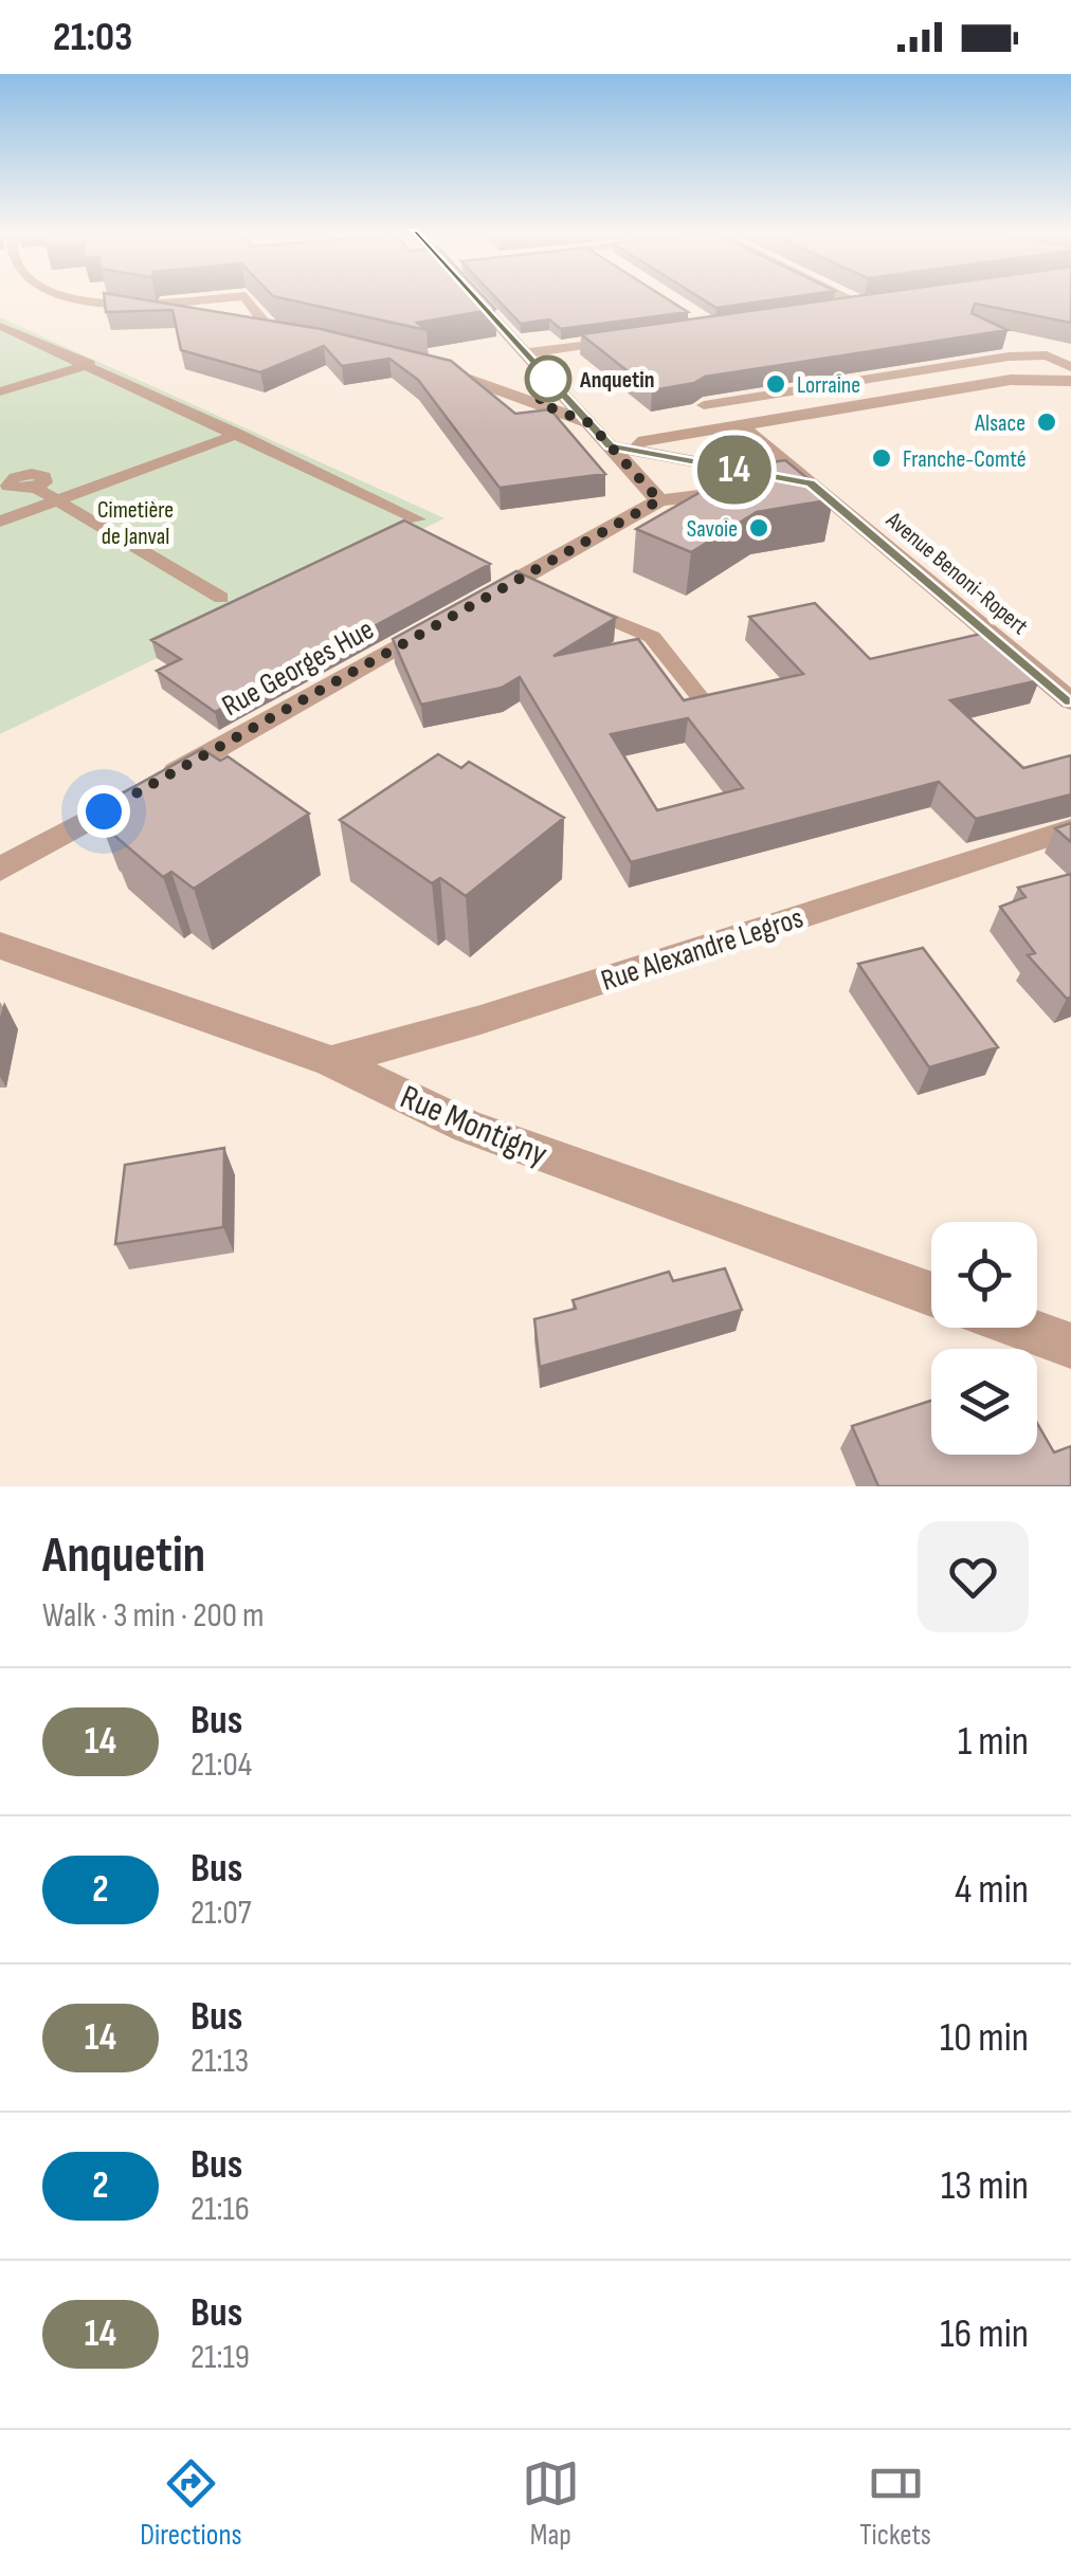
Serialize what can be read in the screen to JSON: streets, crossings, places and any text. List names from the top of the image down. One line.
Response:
{"streets":{"street":["Avenue Benoni-Ropert","Rue Georges Hue","Rue Alexandre Legros","Rue Montigny"]},"crossings":[["Avenue Benoni-Ropert","Rue Georges Hue"],["Rue Alexandre Legros","Rue Montigny"]],"parks":["Cimetière de Janval"],"places":["Anquetin","Lorraine","Alsace","Franche-Comté","Savoie"],"lines":["bus line 14"],"page":{"status":"21:03","on_map":"14","heading":["Anquetin","Walk · 3 min · 200 m"],"list":[{"mark":"14","name":"Bus","note":"21:04","value":"1 min"},{"mark":"2","name":"Bus","note":"21:07","value":"4 min"},{"mark":"14","name":"Bus","note":"21:13","value":"10 min"},{"mark":"2","name":"Bus","note":"21:16","value":"13 min"},{"mark":"14","name":"Bus","note":"21:19","value":"16 min"}],"tabs":["Directions","Map","Tickets"]}}
